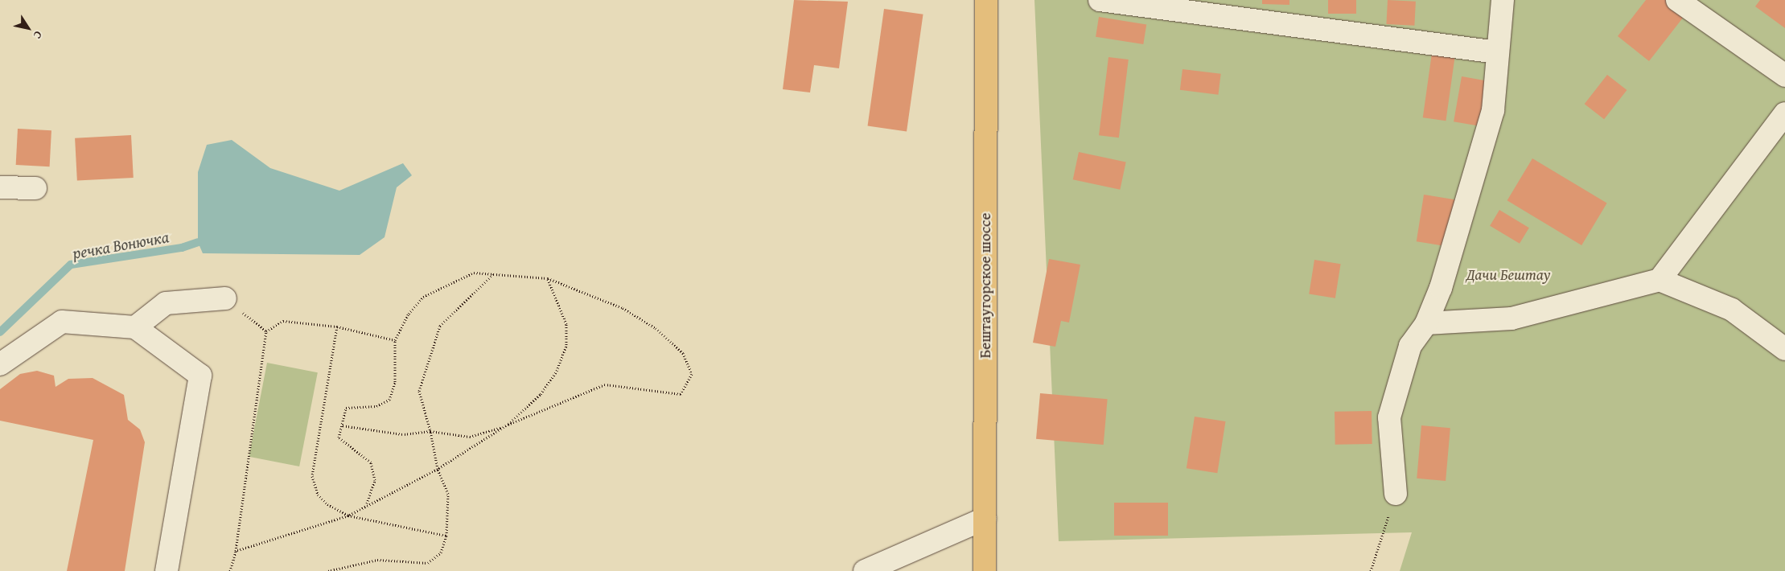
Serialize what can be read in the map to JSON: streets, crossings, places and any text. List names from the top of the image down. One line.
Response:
{"streets":{"main road":["Бештаугорское шоссе"]},"water":["речка Вонючка"],"parks":["Дачи Бештау"],"north":"bottom right"}
